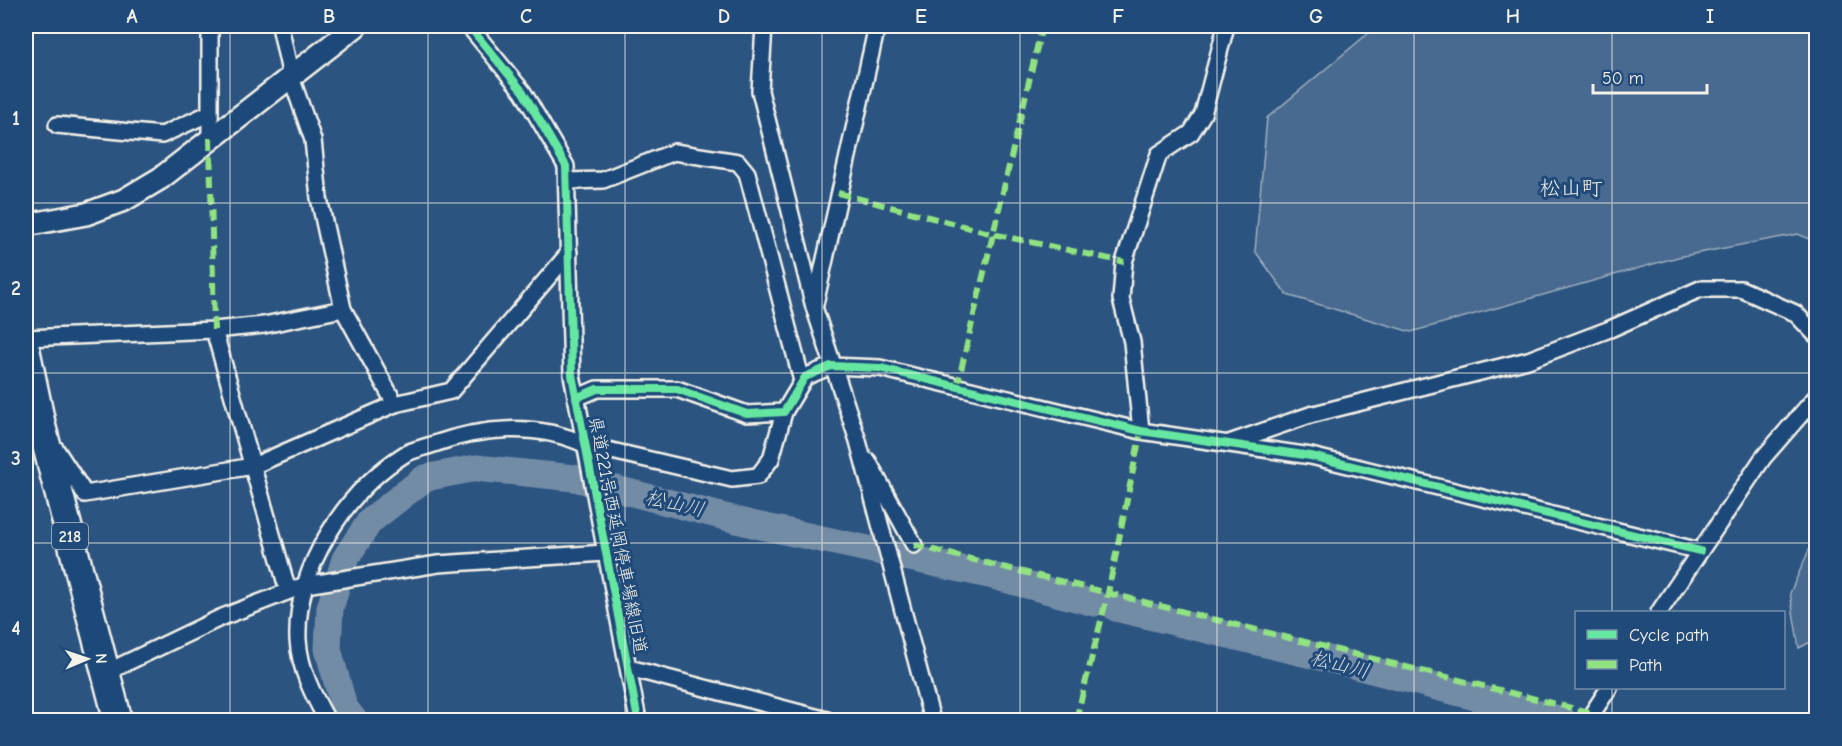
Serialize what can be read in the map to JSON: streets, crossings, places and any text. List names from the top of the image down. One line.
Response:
{"streets":{"highway":["218"],"street":["県道221号西延岡停車場線旧道"]},"districts":["松山町"],"water":["松山川"],"legend":["Cycle path","Path"],"scale_bar":"50 m","north":"right","grid":{"columns":["A","B","C","D","E","F","G","H","I"],"rows":["1","2","3","4"]}}
